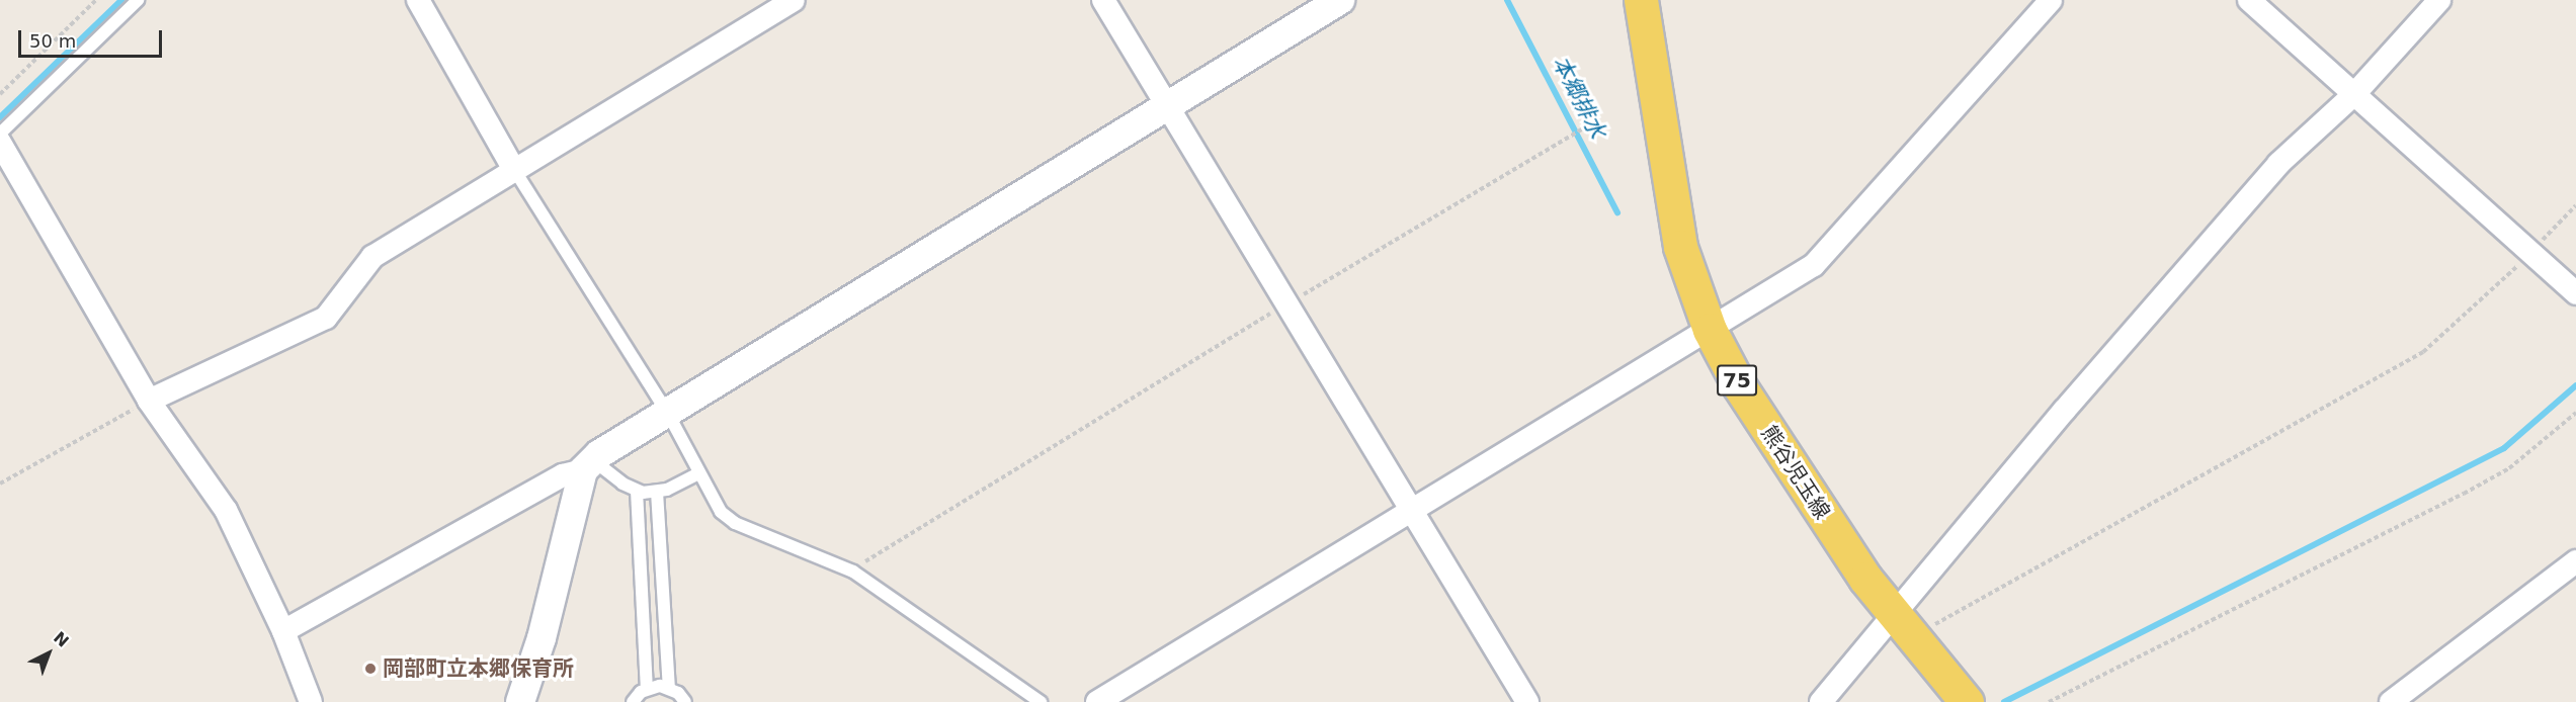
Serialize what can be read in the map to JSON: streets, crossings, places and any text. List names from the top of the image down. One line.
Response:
{"streets":{"main road":["75","熊谷児玉線"]},"water":["本郷排水"],"places":["岡部町立本郷保育所"],"scale_bar":"50 m","north":"top right"}
